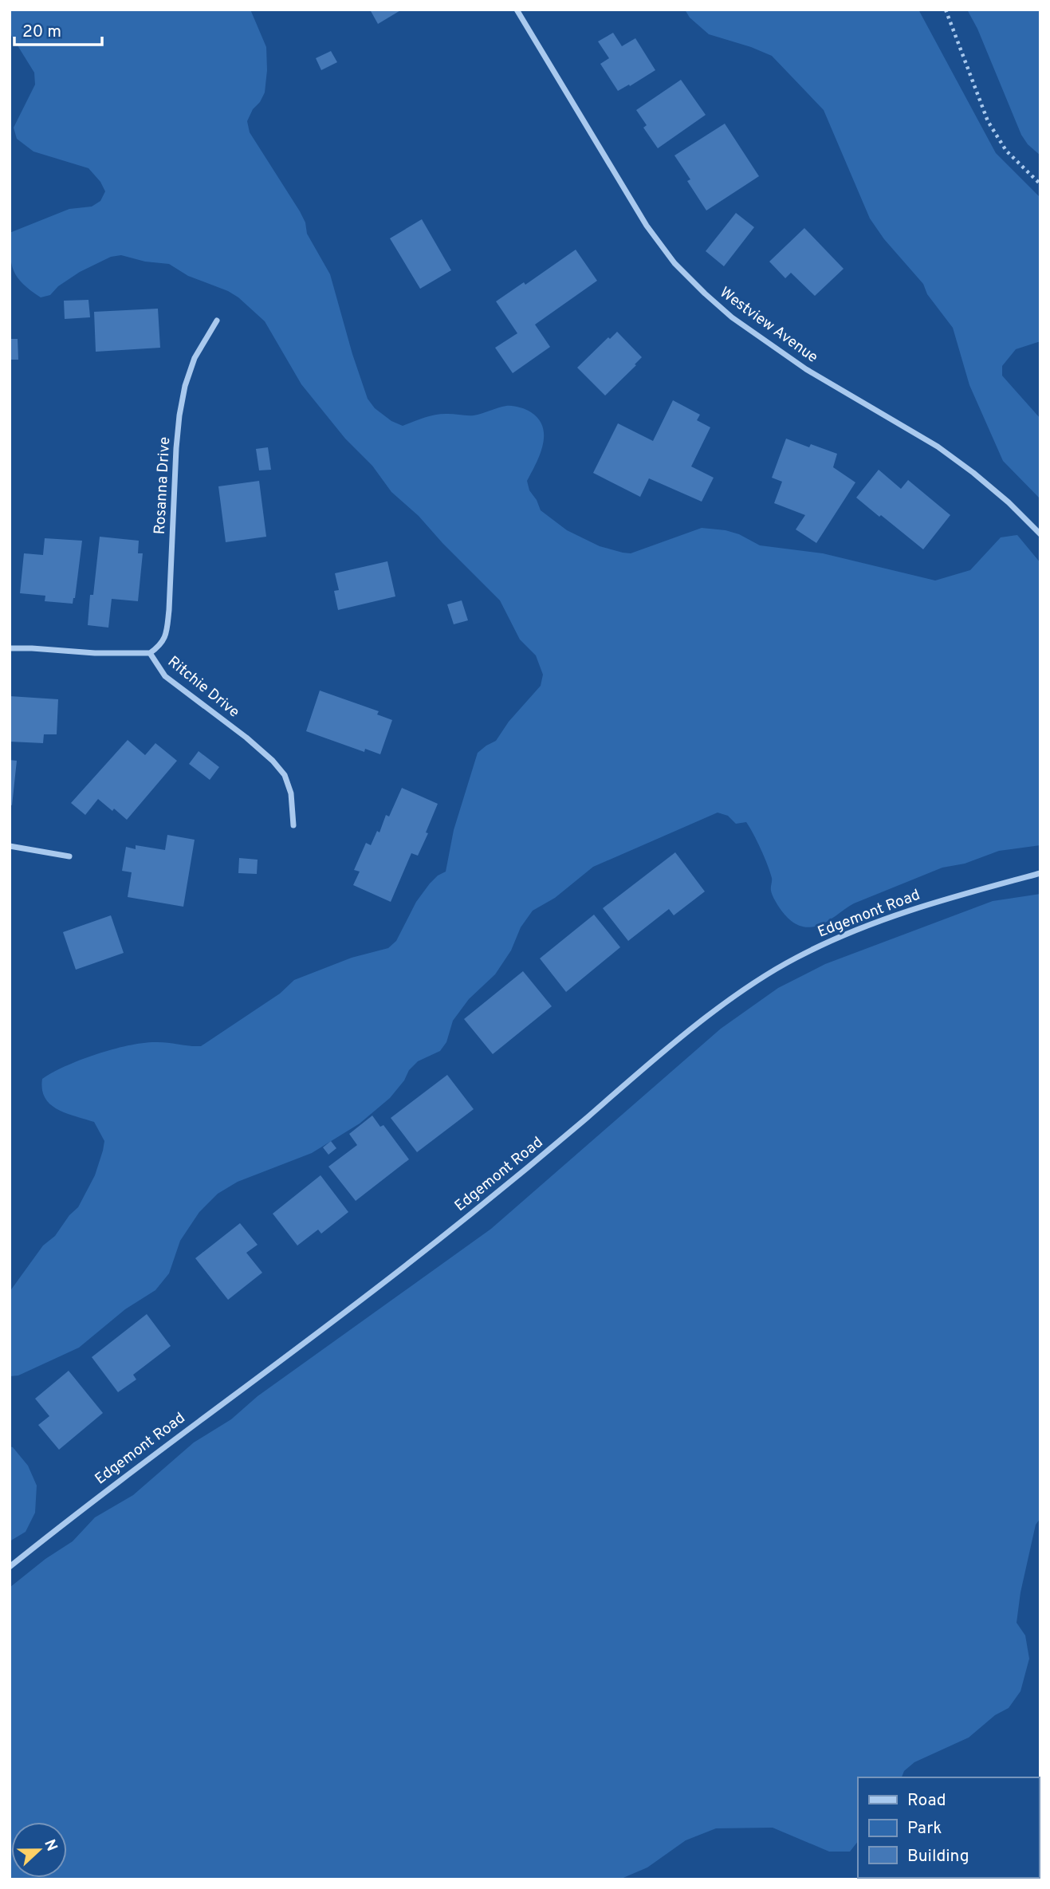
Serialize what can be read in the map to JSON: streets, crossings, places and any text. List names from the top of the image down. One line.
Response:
{"streets":{"street":["Westview Avenue","Rosanna Drive","Ritchie Drive","Edgemont Road"]},"crossings":[["Rosanna Drive","Ritchie Drive"]],"legend":["Road","Park","Building"],"scale_bar":"20 m","north":"right"}
